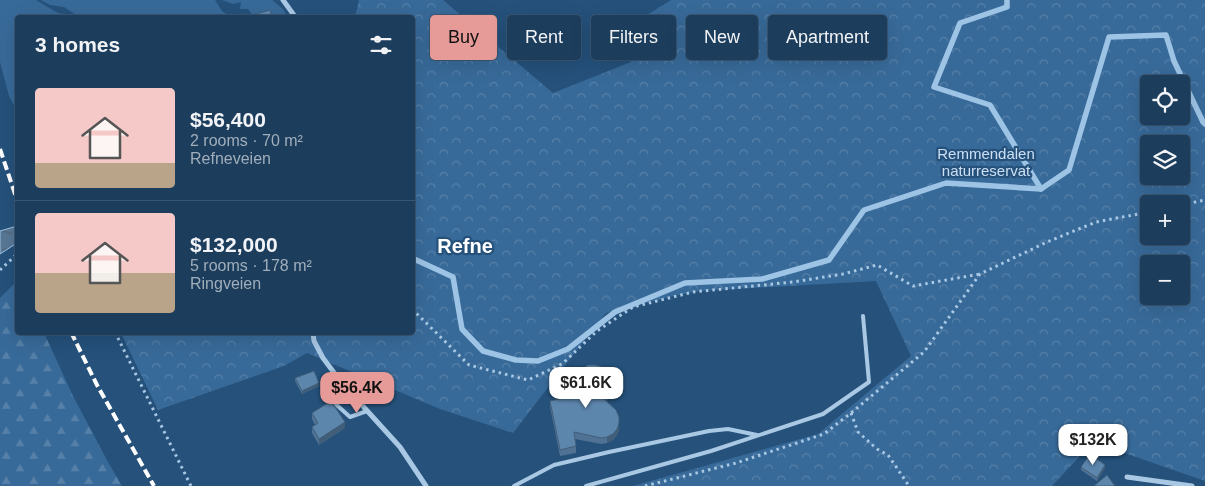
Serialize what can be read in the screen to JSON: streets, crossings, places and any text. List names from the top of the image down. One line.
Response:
{"districts":["Refne"],"parks":["Remmendalen naturreservat"],"page":{"chip":["Buy","Rent","Filters","New","Apartment"],"heading":"3 homes","map_buttons":["+","−"],"list":[{"name":"$56,400","note":"2 rooms · 70 m² · Refneveien"},{"name":"$132,000","note":"5 rooms · 178 m² · Ringveien"}],"price":["$61.6K","$56.4K","$132K"]}}
